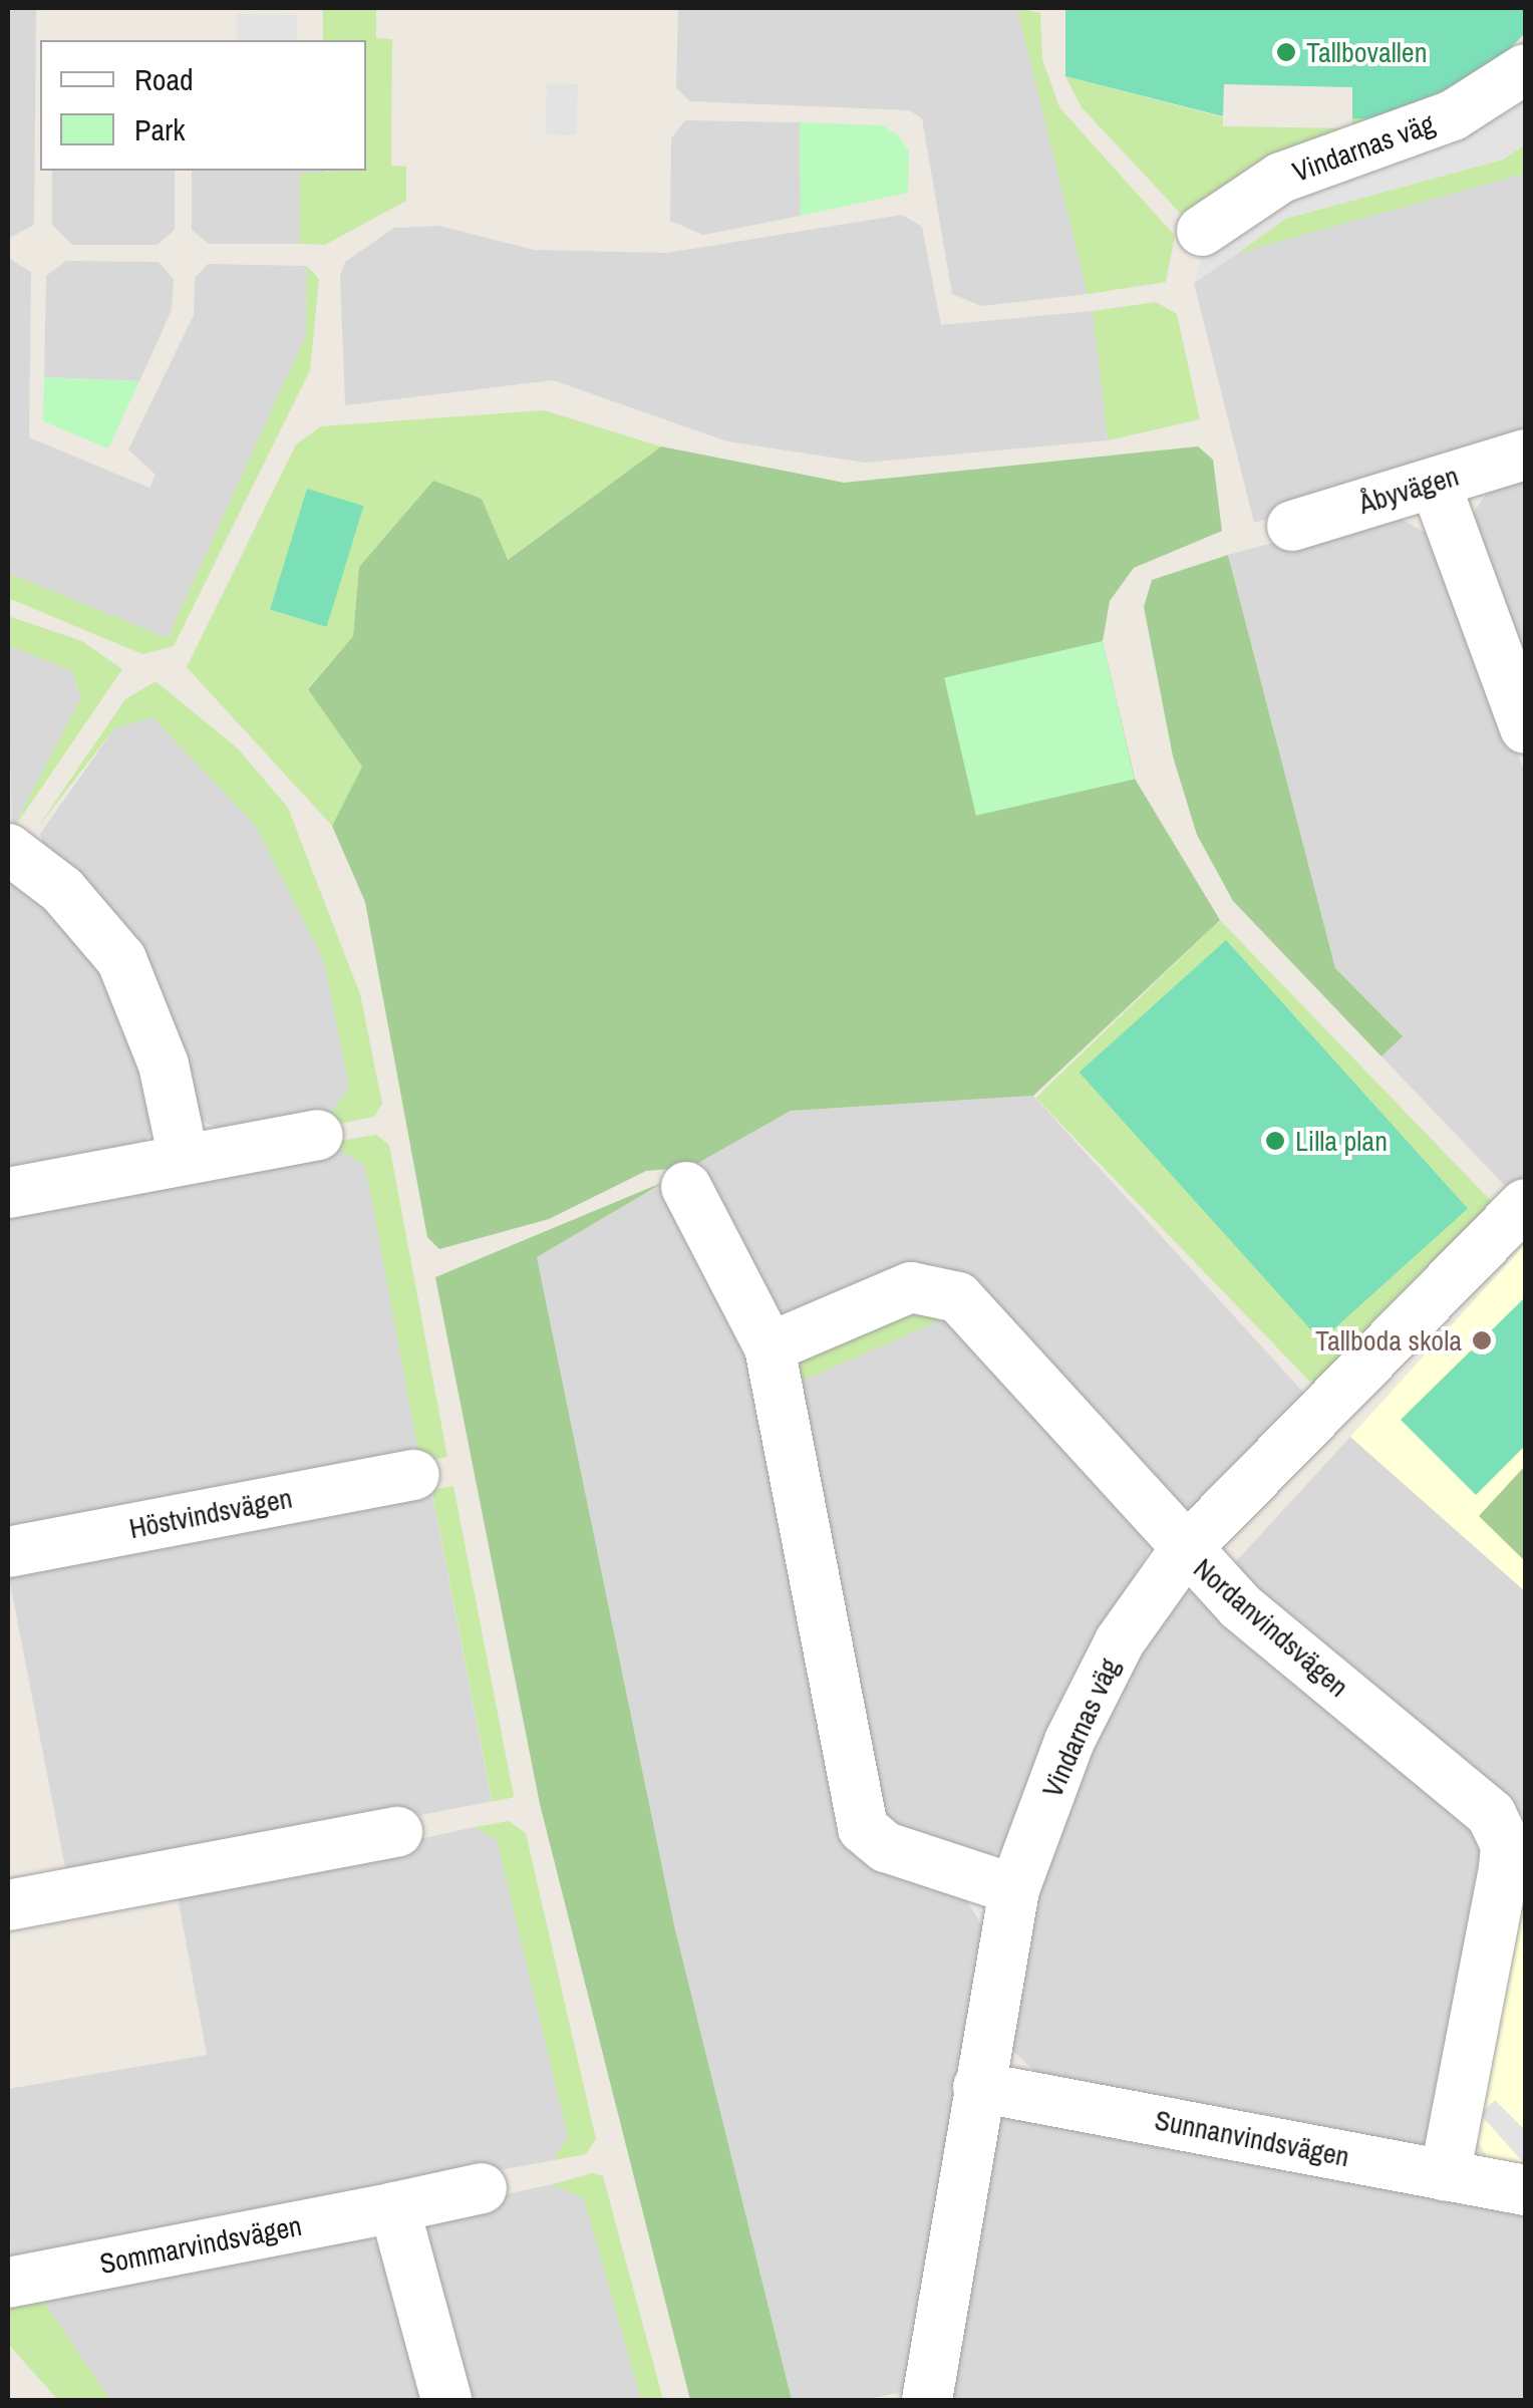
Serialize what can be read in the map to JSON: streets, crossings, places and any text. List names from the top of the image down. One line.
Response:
{"streets":{"street":["Vindarnas väg","Åbyvägen","Höstvindsvägen","Nordanvindsvägen","Sunnanvindsvägen","Sommarvindsvägen"]},"crossings":[["Vindarnas väg","Nordanvindsvägen"],["Vindarnas väg","Sunnanvindsvägen"],["Nordanvindsvägen","Sunnanvindsvägen"]],"places":["Tallbovallen","Lilla plan","Tallboda skola"],"legend":["Road","Park"]}
